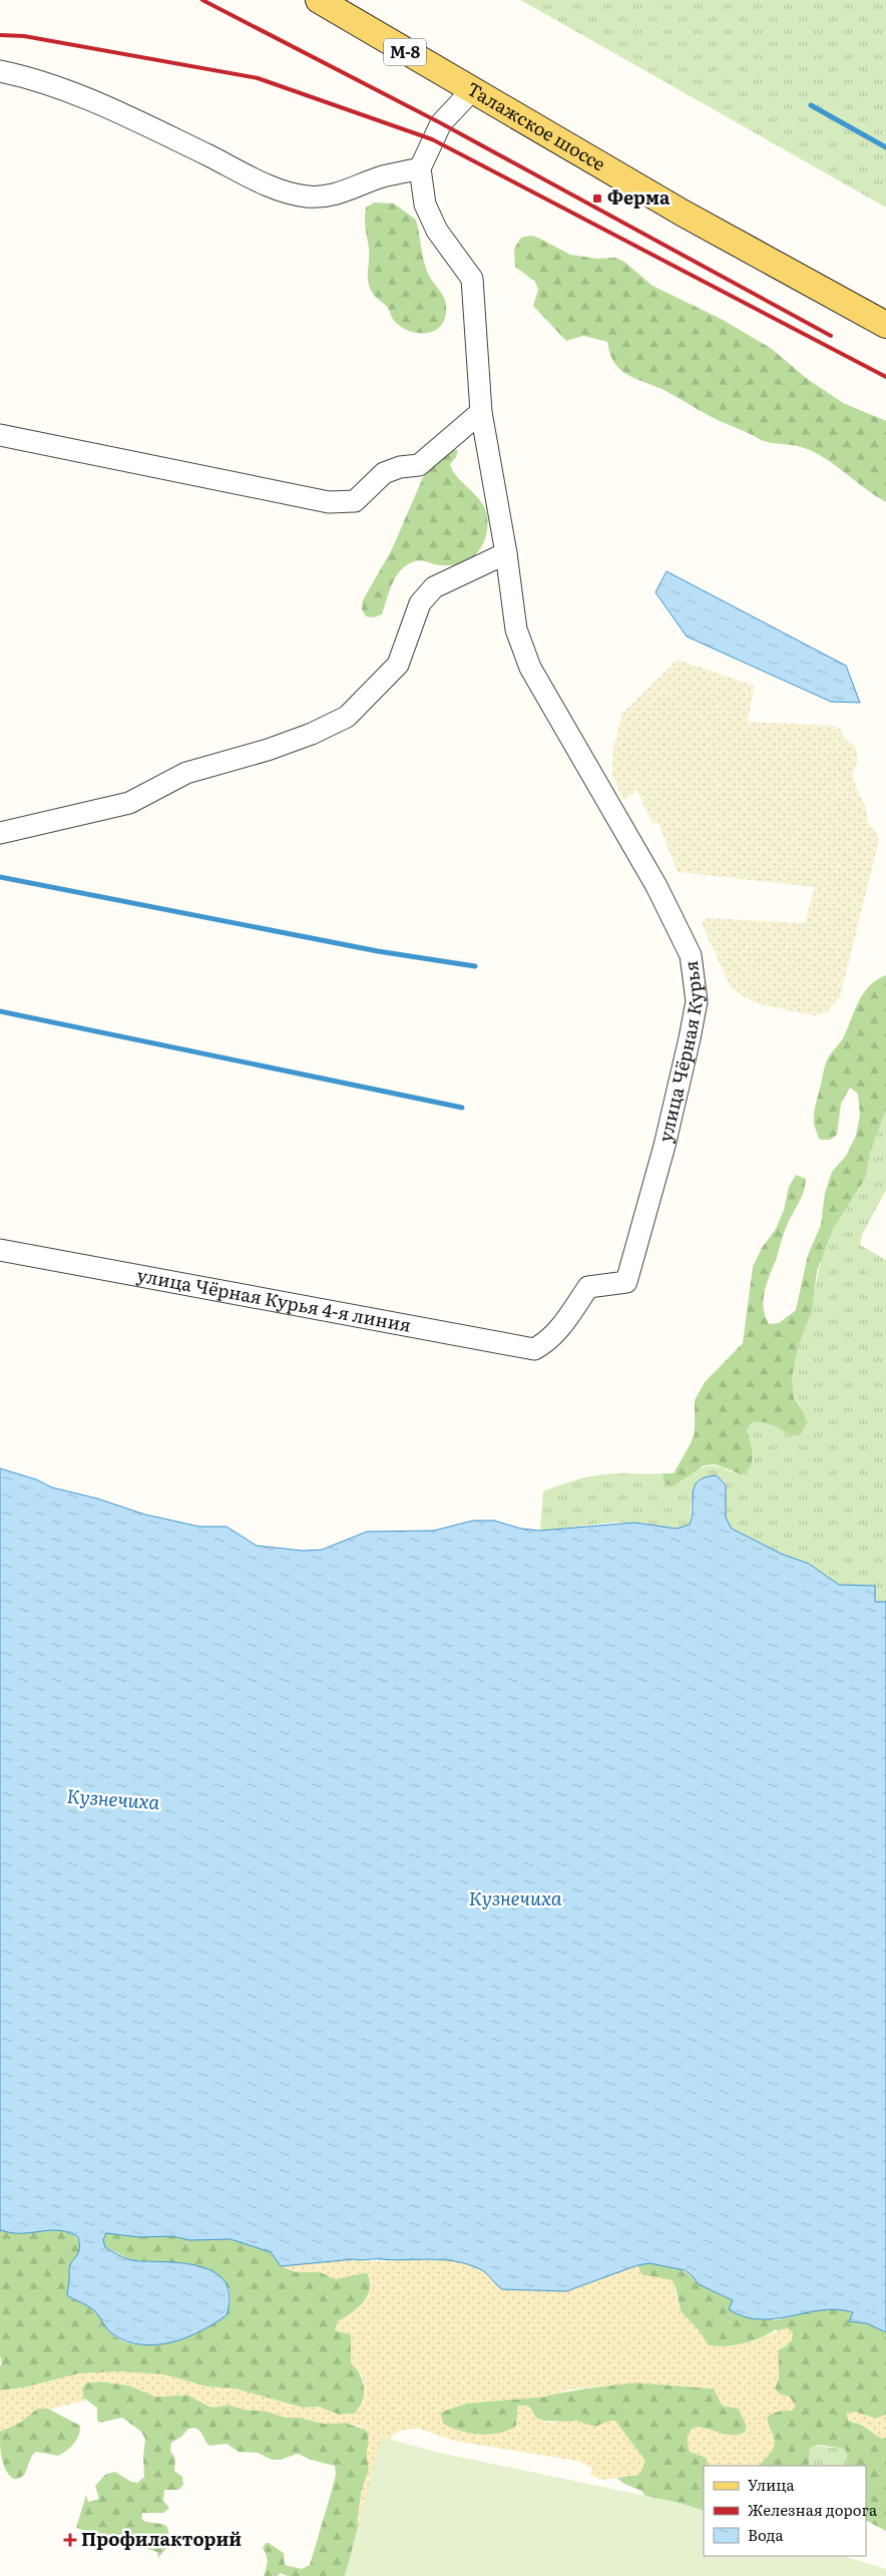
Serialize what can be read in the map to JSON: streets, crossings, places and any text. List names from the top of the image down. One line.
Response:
{"streets":{"main road":["М-8","Талажское шоссе"],"street":["улица Чёрная Курья","улица Чёрная Курья 4-я линия"]},"crossings":[["улица Чёрная Курья","улица Чёрная Курья 4-я линия"]],"water":["Кузнечиха"],"places":{"transit":["Ферма"],"health":["Профилакторий"]},"legend":["Улица","Железная дорога","Вода"]}
